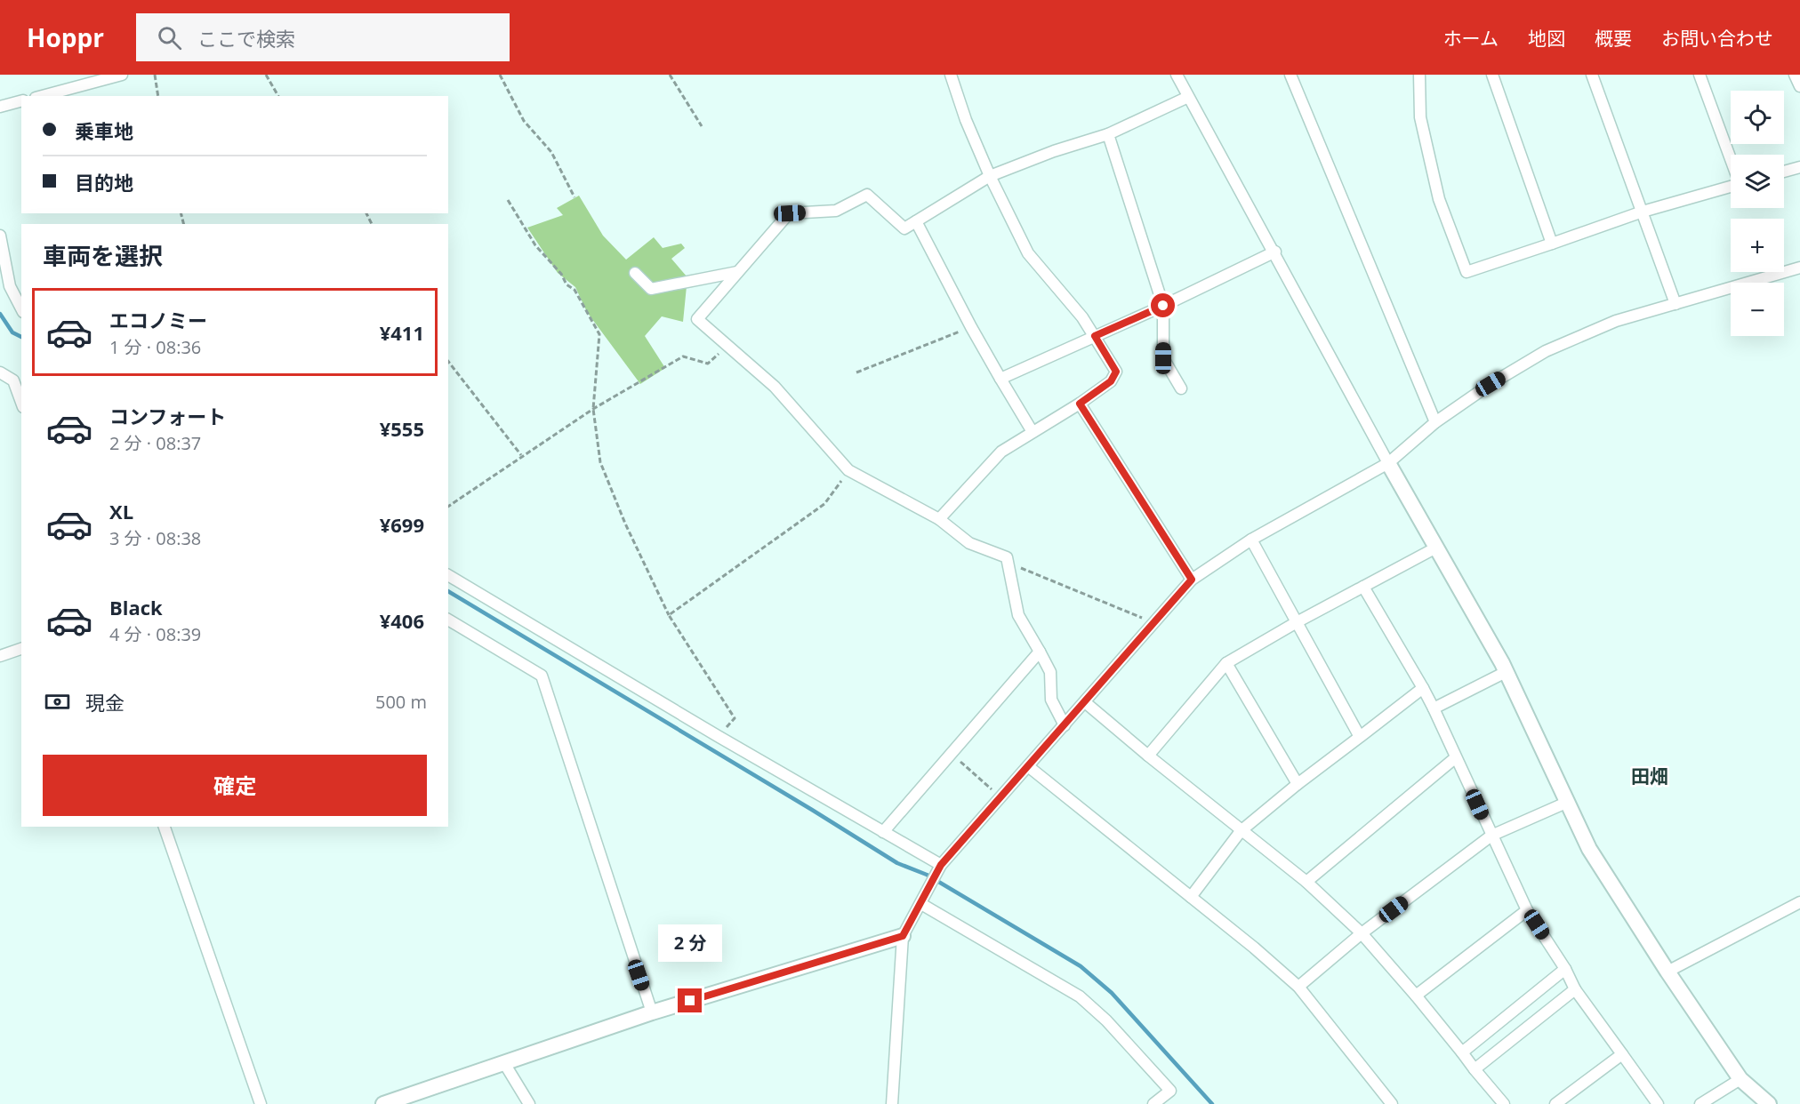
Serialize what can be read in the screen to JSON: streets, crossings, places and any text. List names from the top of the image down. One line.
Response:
{"districts":["田畑"],"page":{"header":"Hoppr","search":"ここで検索","nav":["ホーム","地図","概要","お問い合わせ"],"map_buttons":["+","−"],"banner":["乗車地","目的地"],"heading":"車両を選択","list":[{"name":"エコノミー","note":"1 分 · 08:36","value":"¥411"},{"name":"コンフォート","note":"2 分 · 08:37","value":"¥555"},{"name":"XL","note":"3 分 · 08:38","value":"¥699"},{"name":"Black","note":"4 分 · 08:39","value":"¥406"}],"pay":["現金","500 m"],"buttons":"確定","bubble":"2 分"}}
